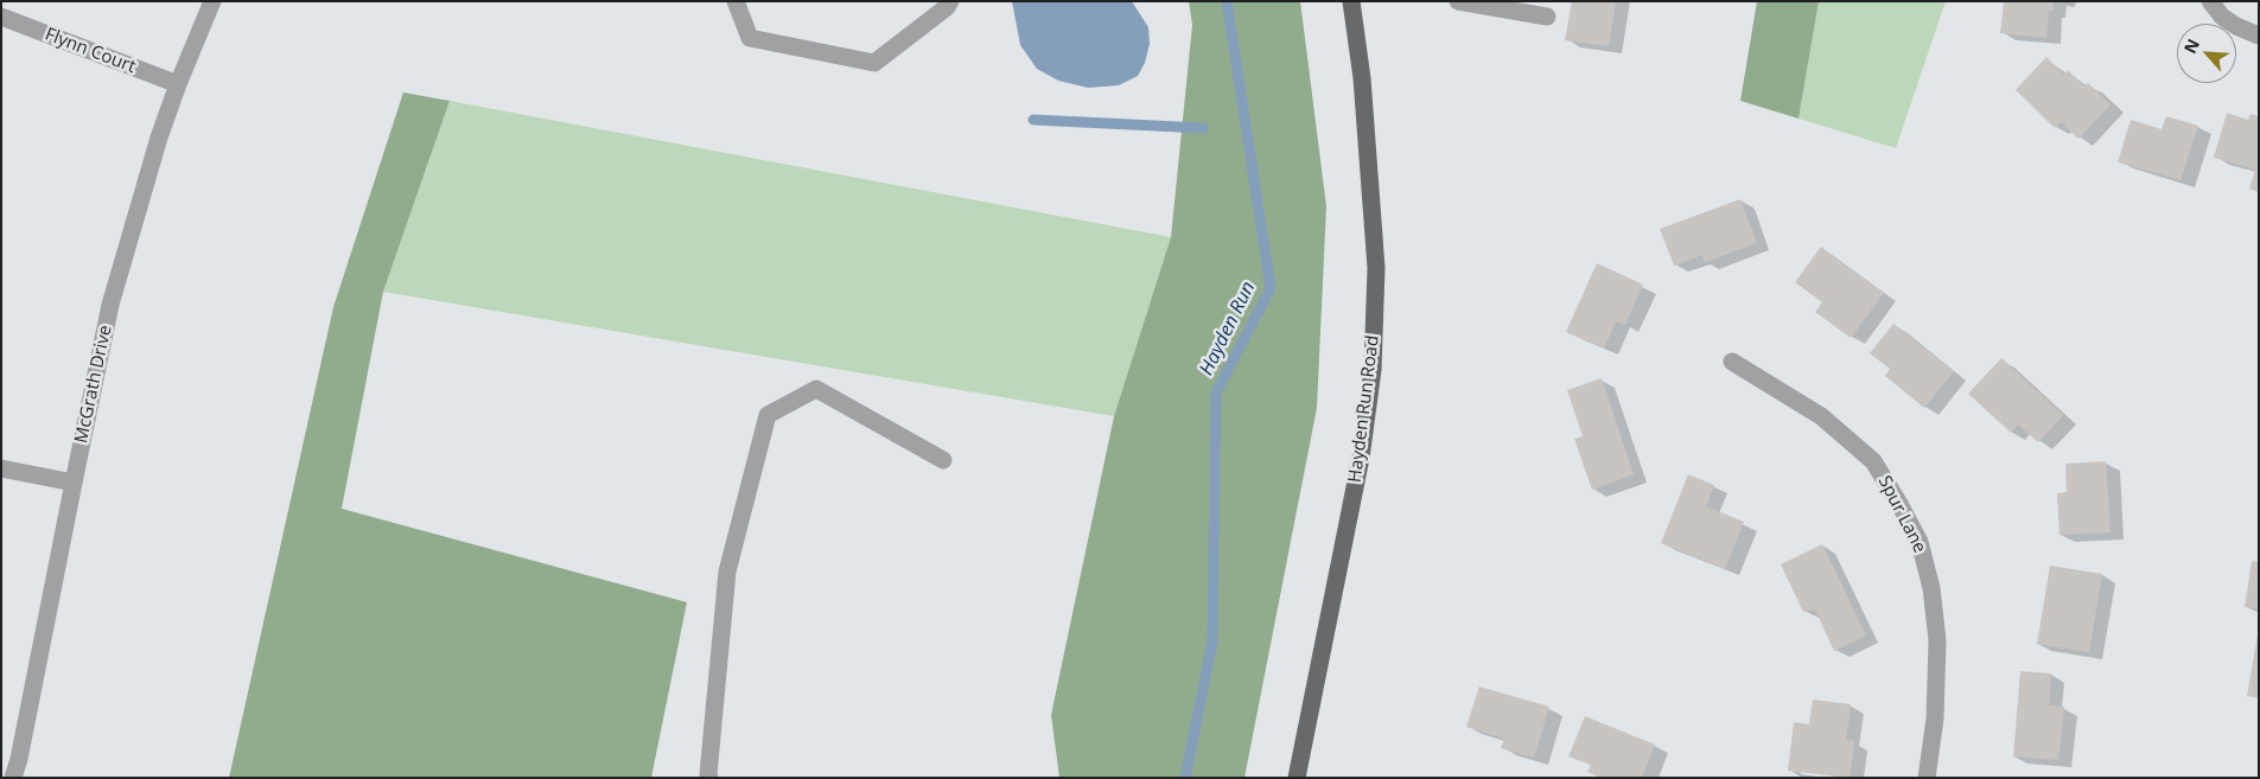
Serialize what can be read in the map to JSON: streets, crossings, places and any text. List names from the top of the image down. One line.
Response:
{"streets":{"main road":["Hayden Run Road"],"street":["Flynn Court","McGrath Drive","Spur Lane"]},"crossings":[["Flynn Court","McGrath Drive"]],"water":["Hayden Run"],"north":"top left"}
